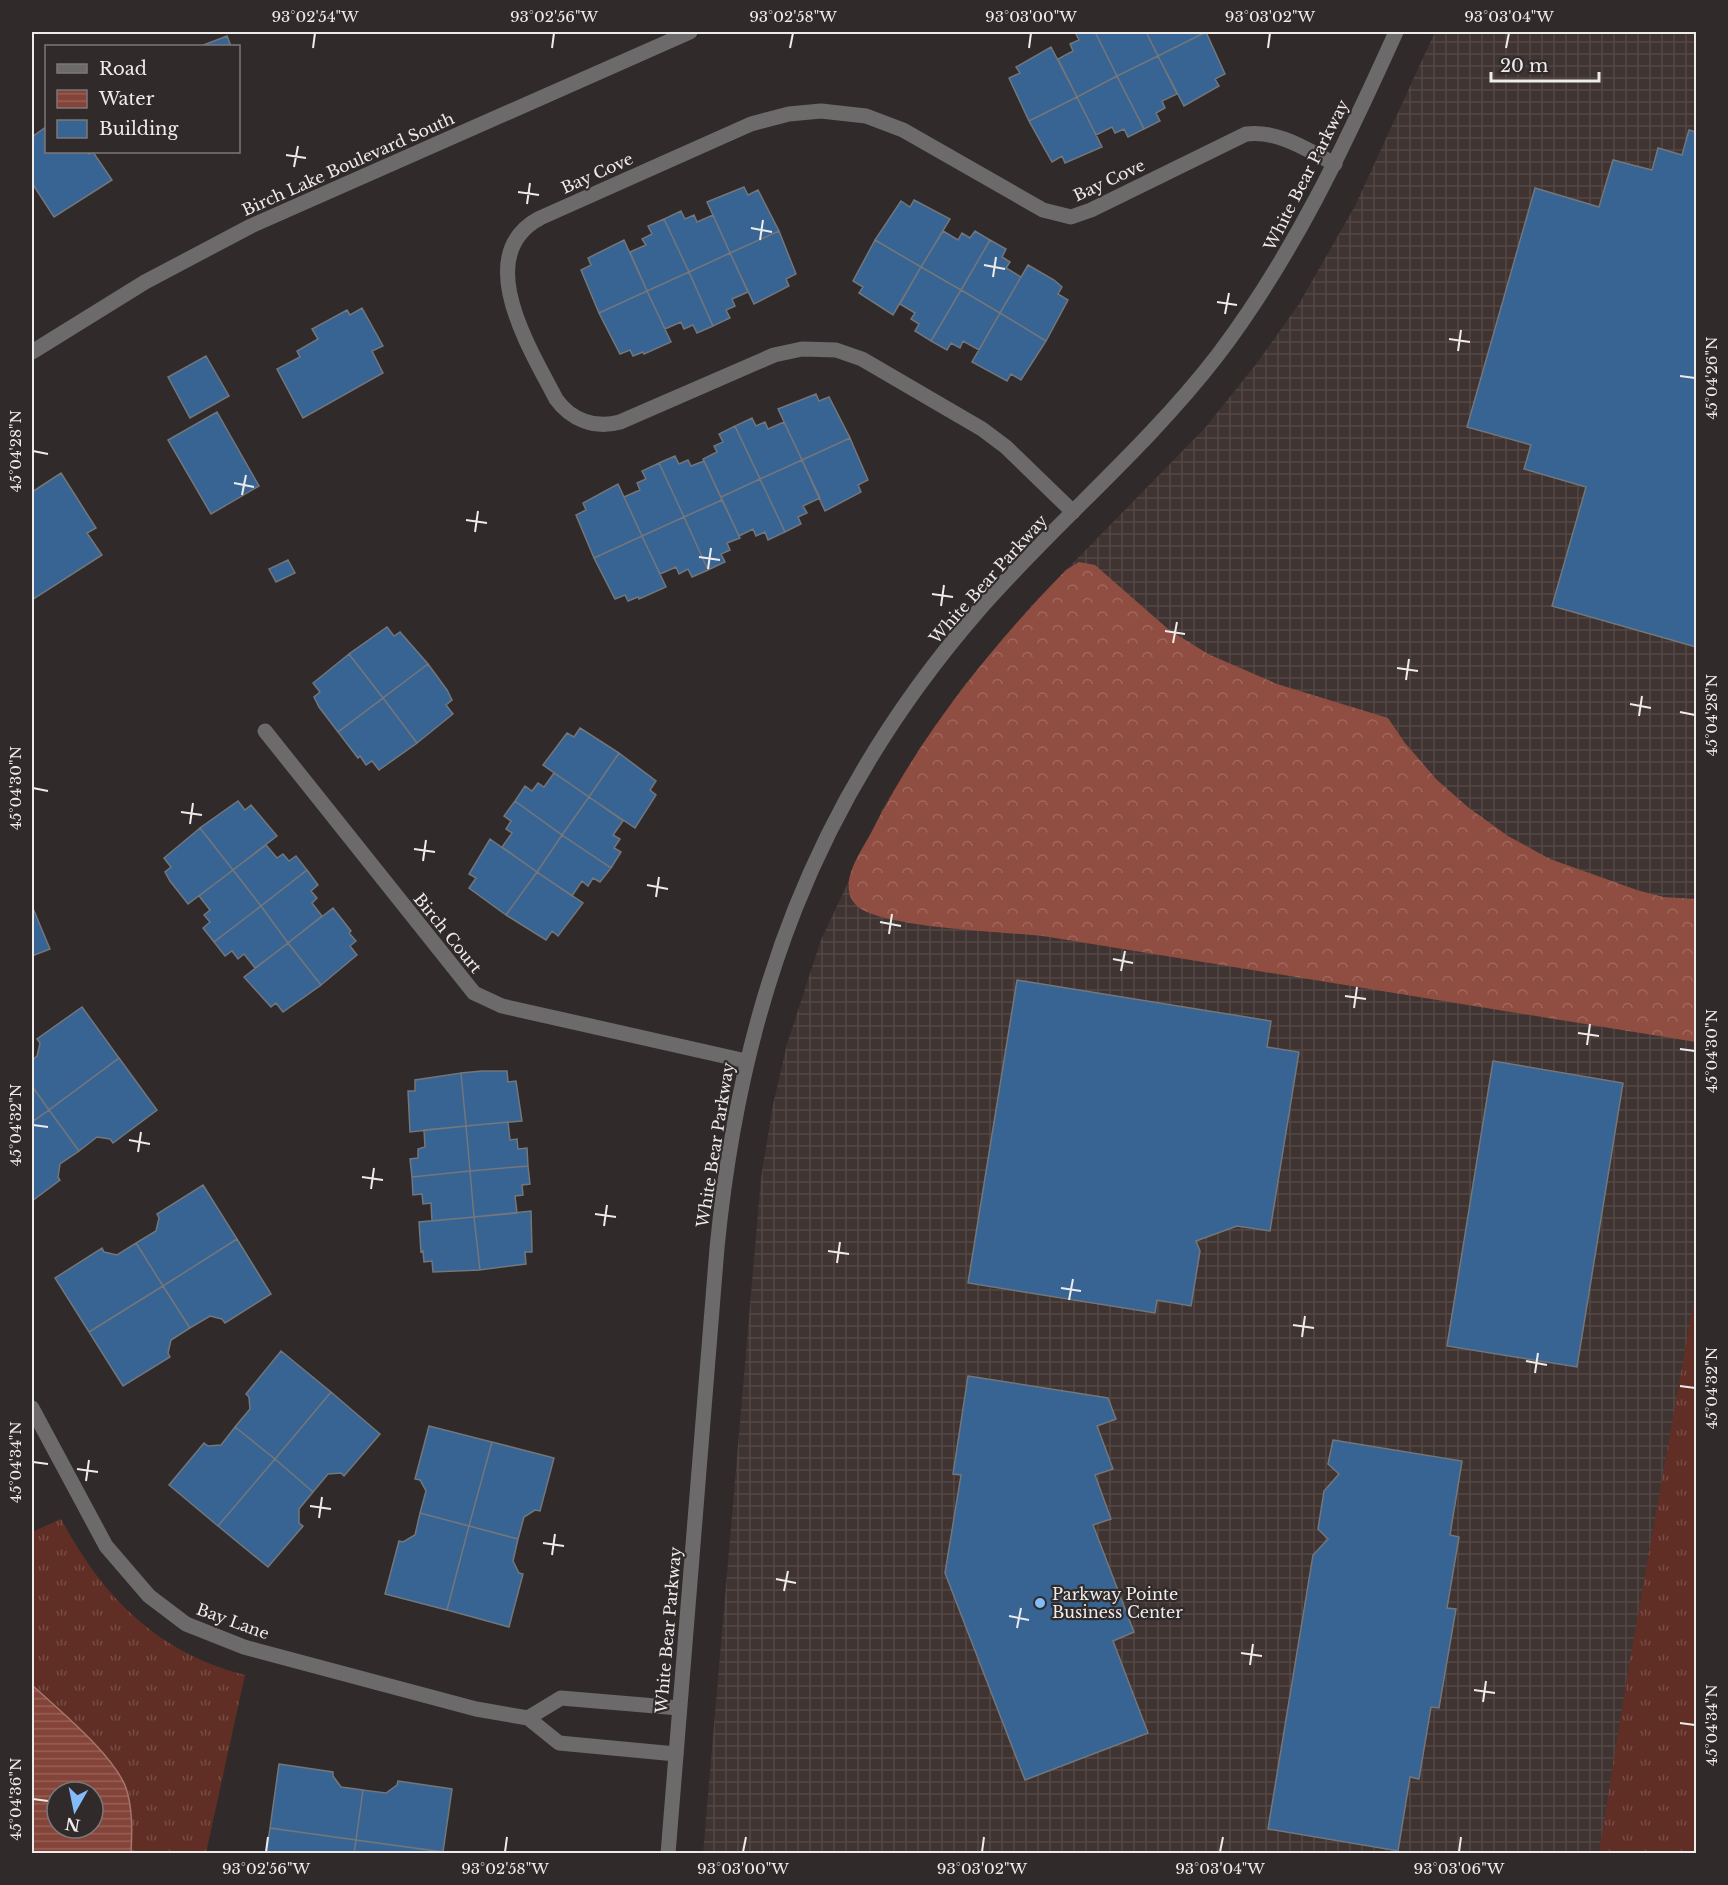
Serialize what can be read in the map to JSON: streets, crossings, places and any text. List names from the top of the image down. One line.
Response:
{"streets":{"street":["Birch Lake Boulevard South","Bay Cove","White Bear Parkway","Birch Court","Bay Lane"]},"crossings":[["Bay Cove","White Bear Parkway"],["White Bear Parkway","Birch Court"],["White Bear Parkway","Bay Lane"]],"places":["Parkway Pointe Business Center"],"legend":["Road","Water","Building"],"scale_bar":"20 m","north":"bottom","coordinates":["93°02'54\"W","93°02'56\"W","93°02'58\"W","93°03'00\"W","93°03'02\"W","93°03'04\"W","45°04'26\"N","45°04'28\"N","45°04'30\"N","45°04'32\"N","45°04'34\"N","45°04'36\"N","93°03'06\"W"]}
